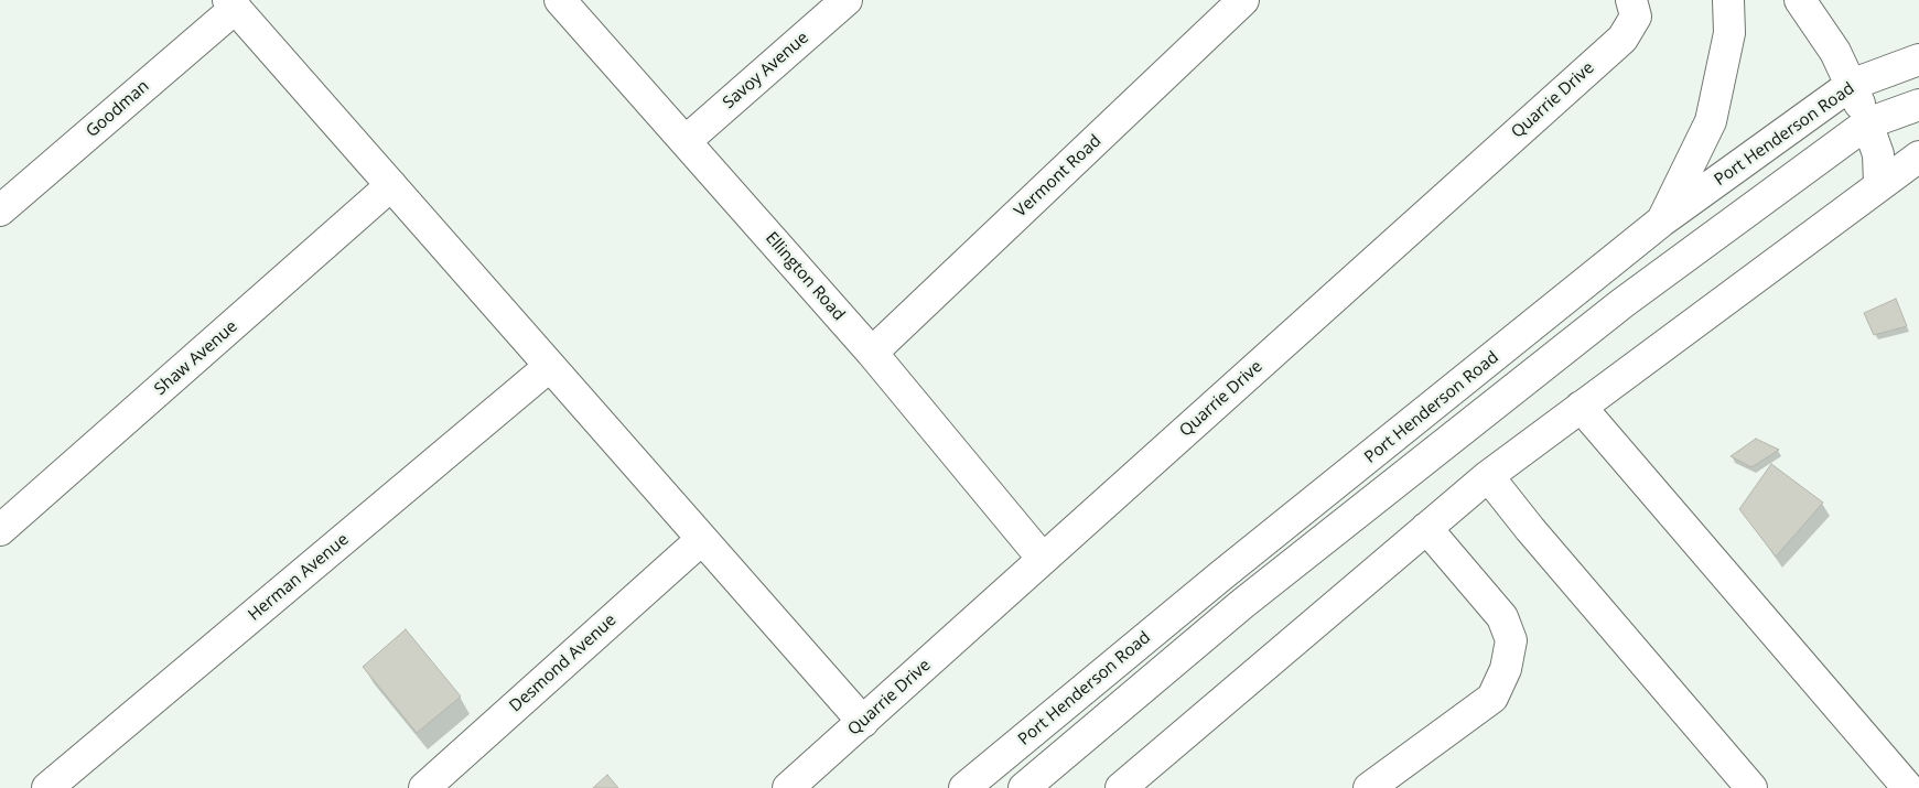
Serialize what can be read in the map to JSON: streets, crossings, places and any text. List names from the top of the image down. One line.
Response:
{"streets":{"street":["Savoy Avenue","Quarrie Drive","Goodman","Port Henderson Road","Vermont Road","Ellington Road","Shaw Avenue","Herman Avenue","Desmond Avenue"]},"crossings":[["Savoy Avenue","Ellington Road"],["Quarrie Drive","Ellington Road"],["Vermont Road","Ellington Road"]]}
